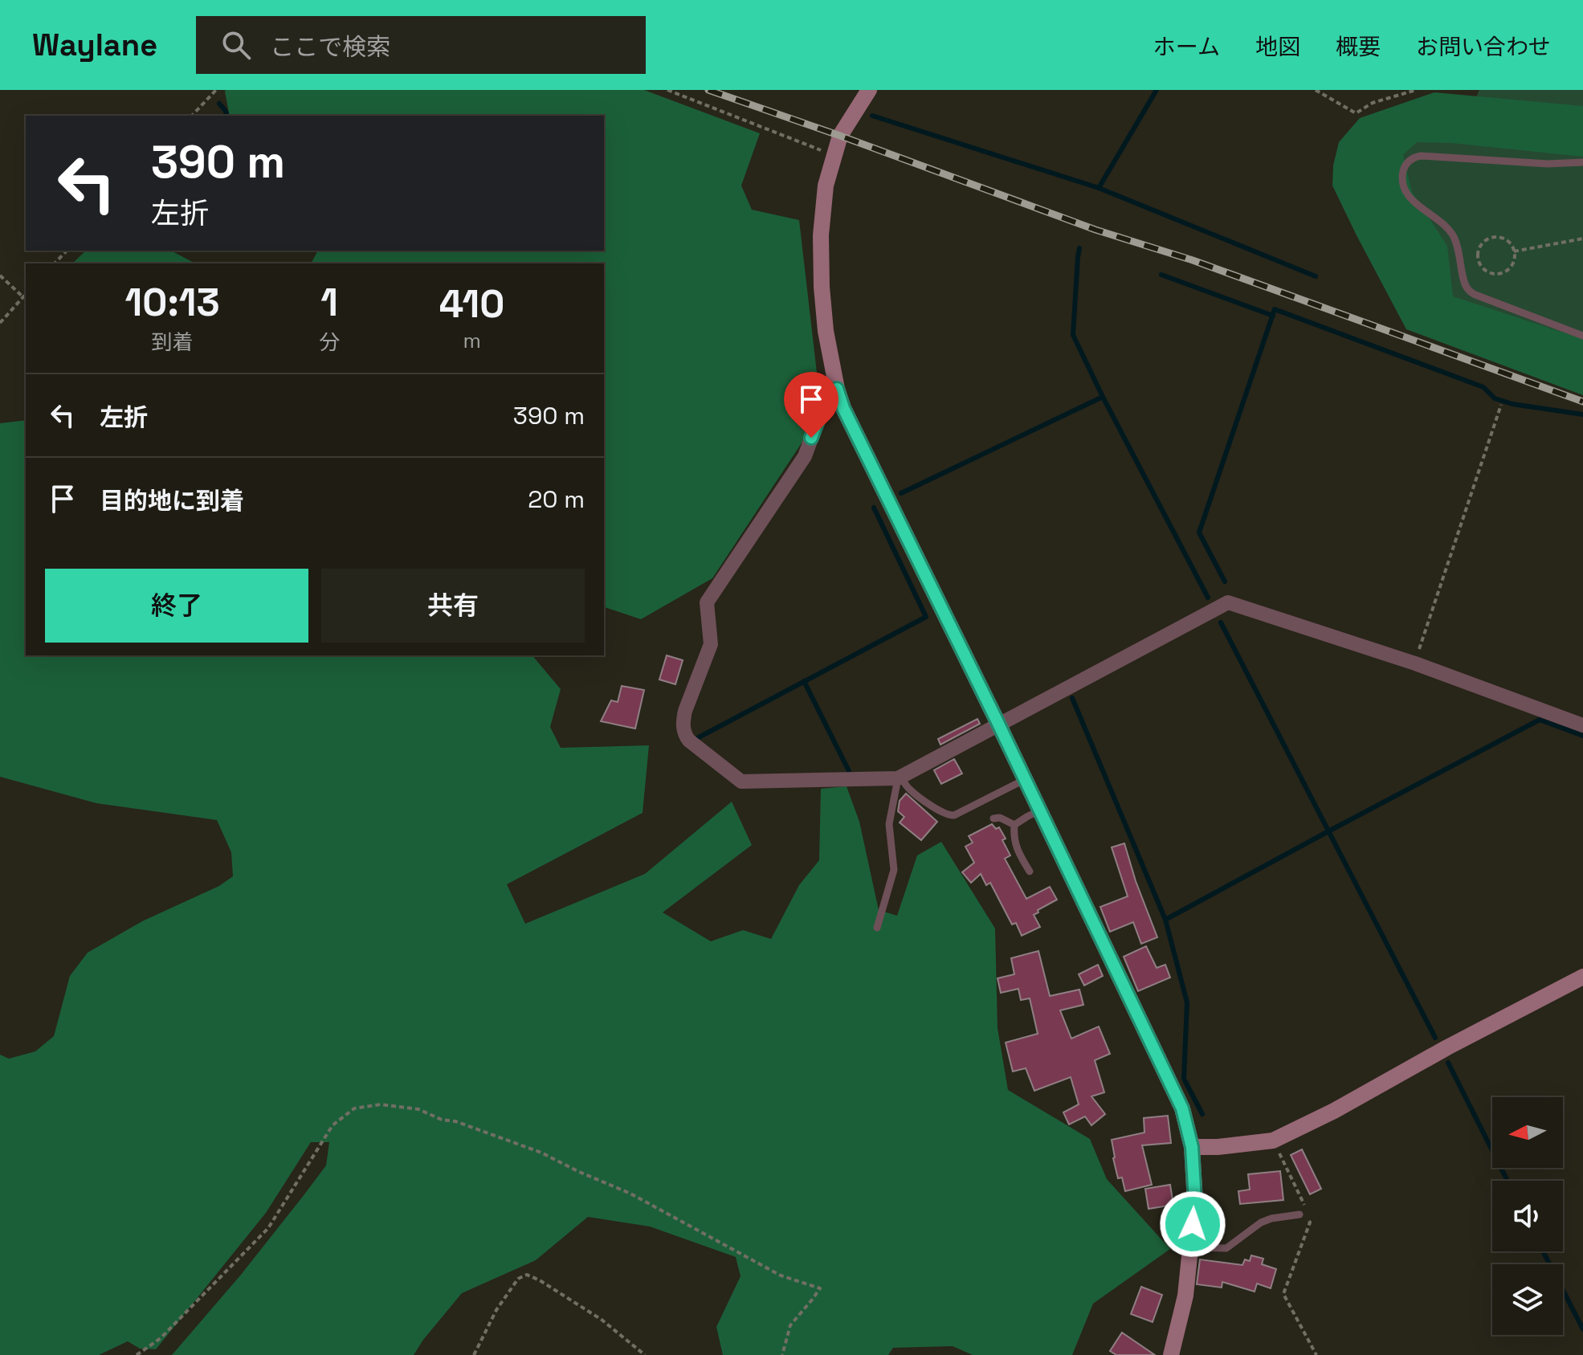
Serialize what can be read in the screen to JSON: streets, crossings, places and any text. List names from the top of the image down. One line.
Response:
{"north":"left","page":{"header":"Waylane","search":"ここで検索","nav":["ホーム","地図","概要","お問い合わせ"],"turn":["390 m","左折"],"eta":["10:13","到着","1","分","410","m"],"list":[{"name":"左折","value":"390 m"},{"name":"目的地に到着","value":"20 m"}],"buttons":["終了","共有"]}}
